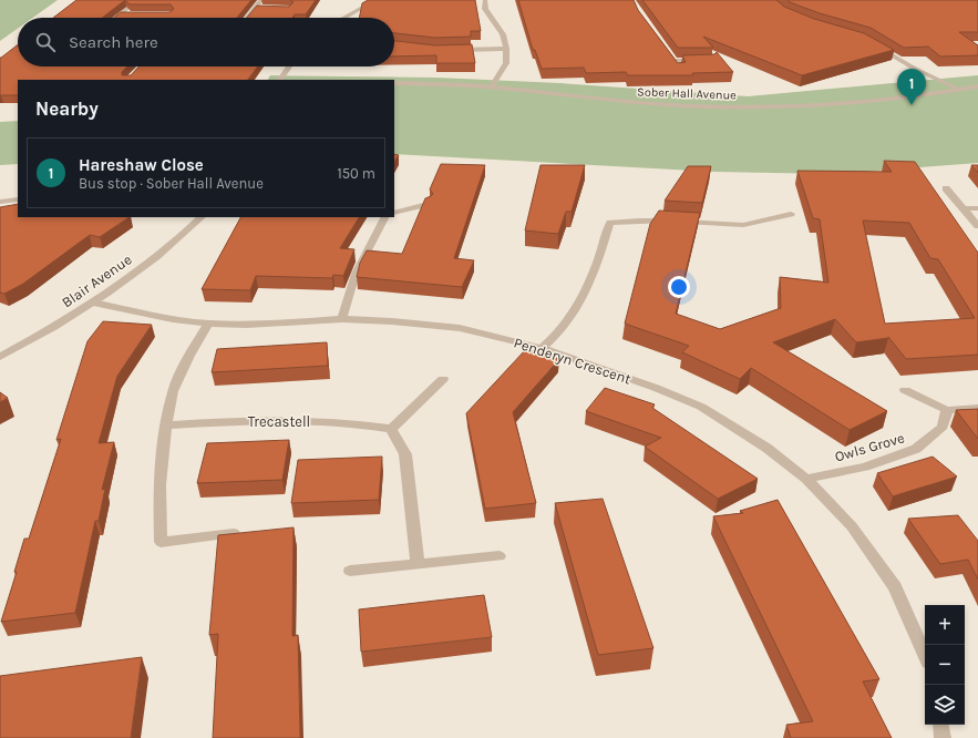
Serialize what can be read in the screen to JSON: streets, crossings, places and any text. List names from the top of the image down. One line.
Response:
{"streets":{"street":["Sober Hall Avenue","Blair Avenue","Penderyn Crescent","Trecastell","Owls Grove"]},"crossings":[["Blair Avenue","Penderyn Crescent"],["Penderyn Crescent","Owls Grove"]],"page":{"search":"Search here","pins":"1","heading":"Nearby","list":[{"mark":"1","name":"Hareshaw Close","note":"Bus stop · Sober Hall Avenue","value":"150 m"}],"map_buttons":["+","−"]}}
